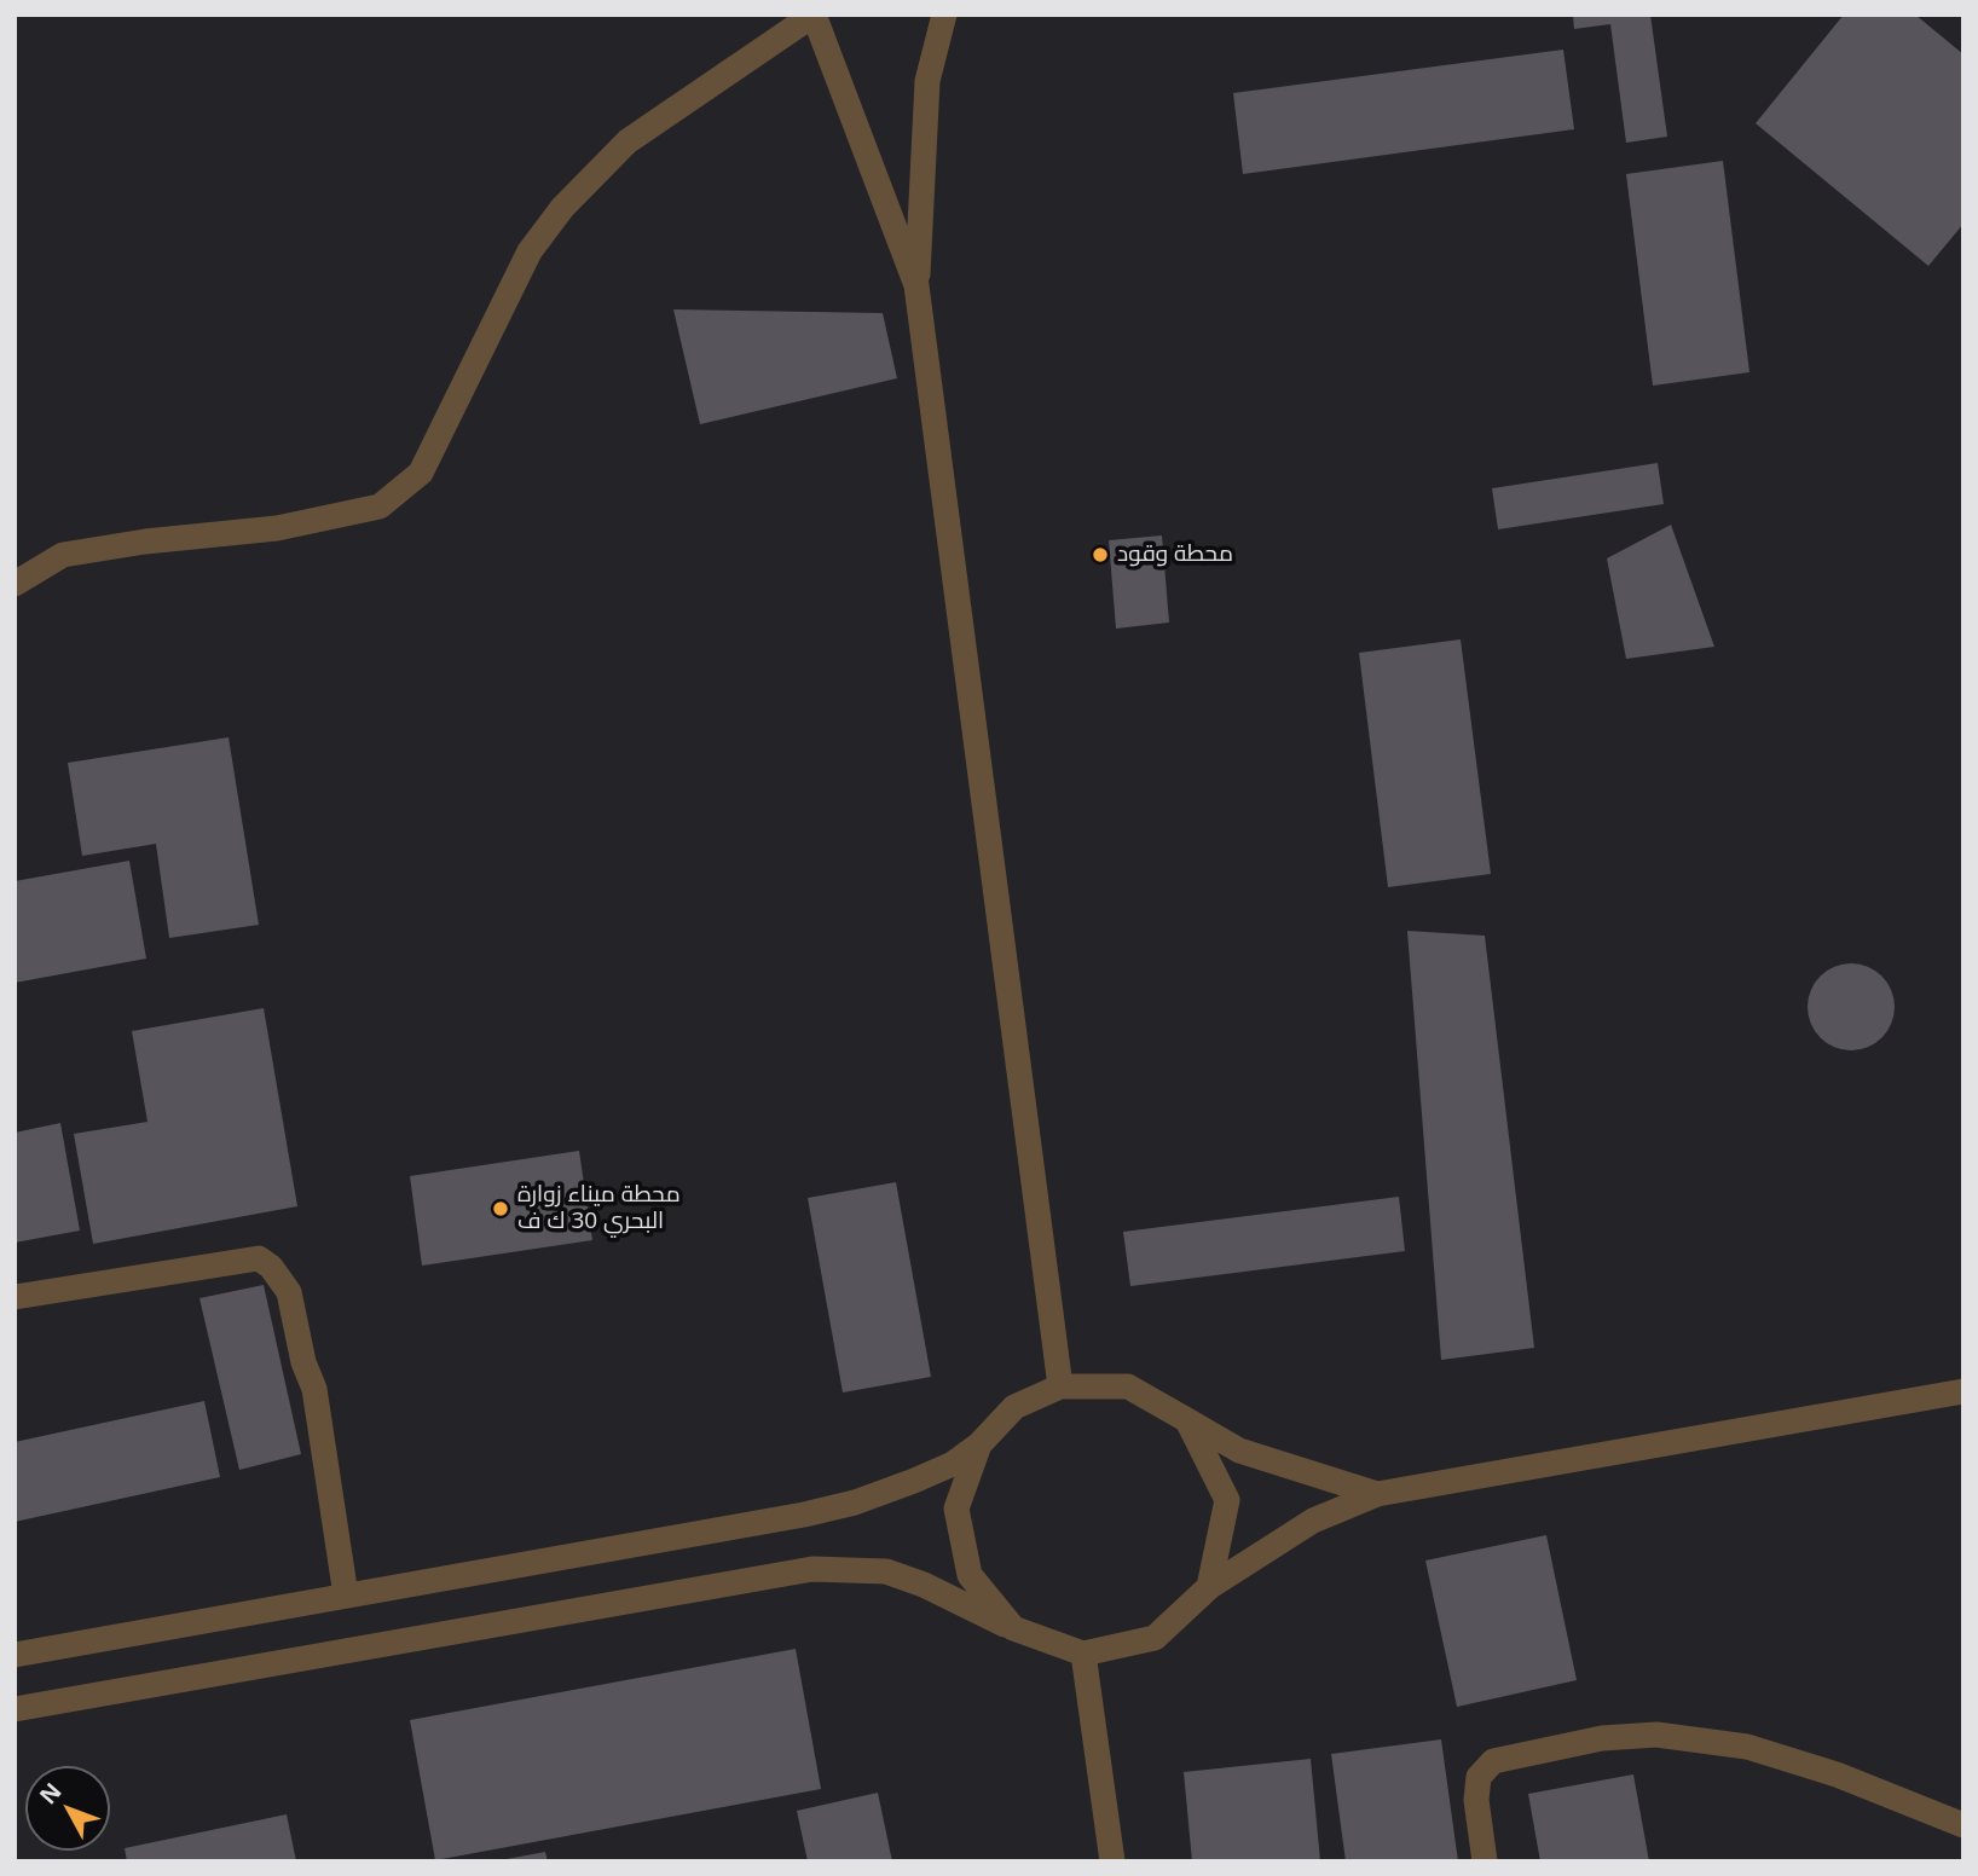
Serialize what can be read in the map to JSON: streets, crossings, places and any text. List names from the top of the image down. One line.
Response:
{"places":["محطة وقود","محطة ميناء زوارة البحري 30 ك ف"],"north":"top left"}
